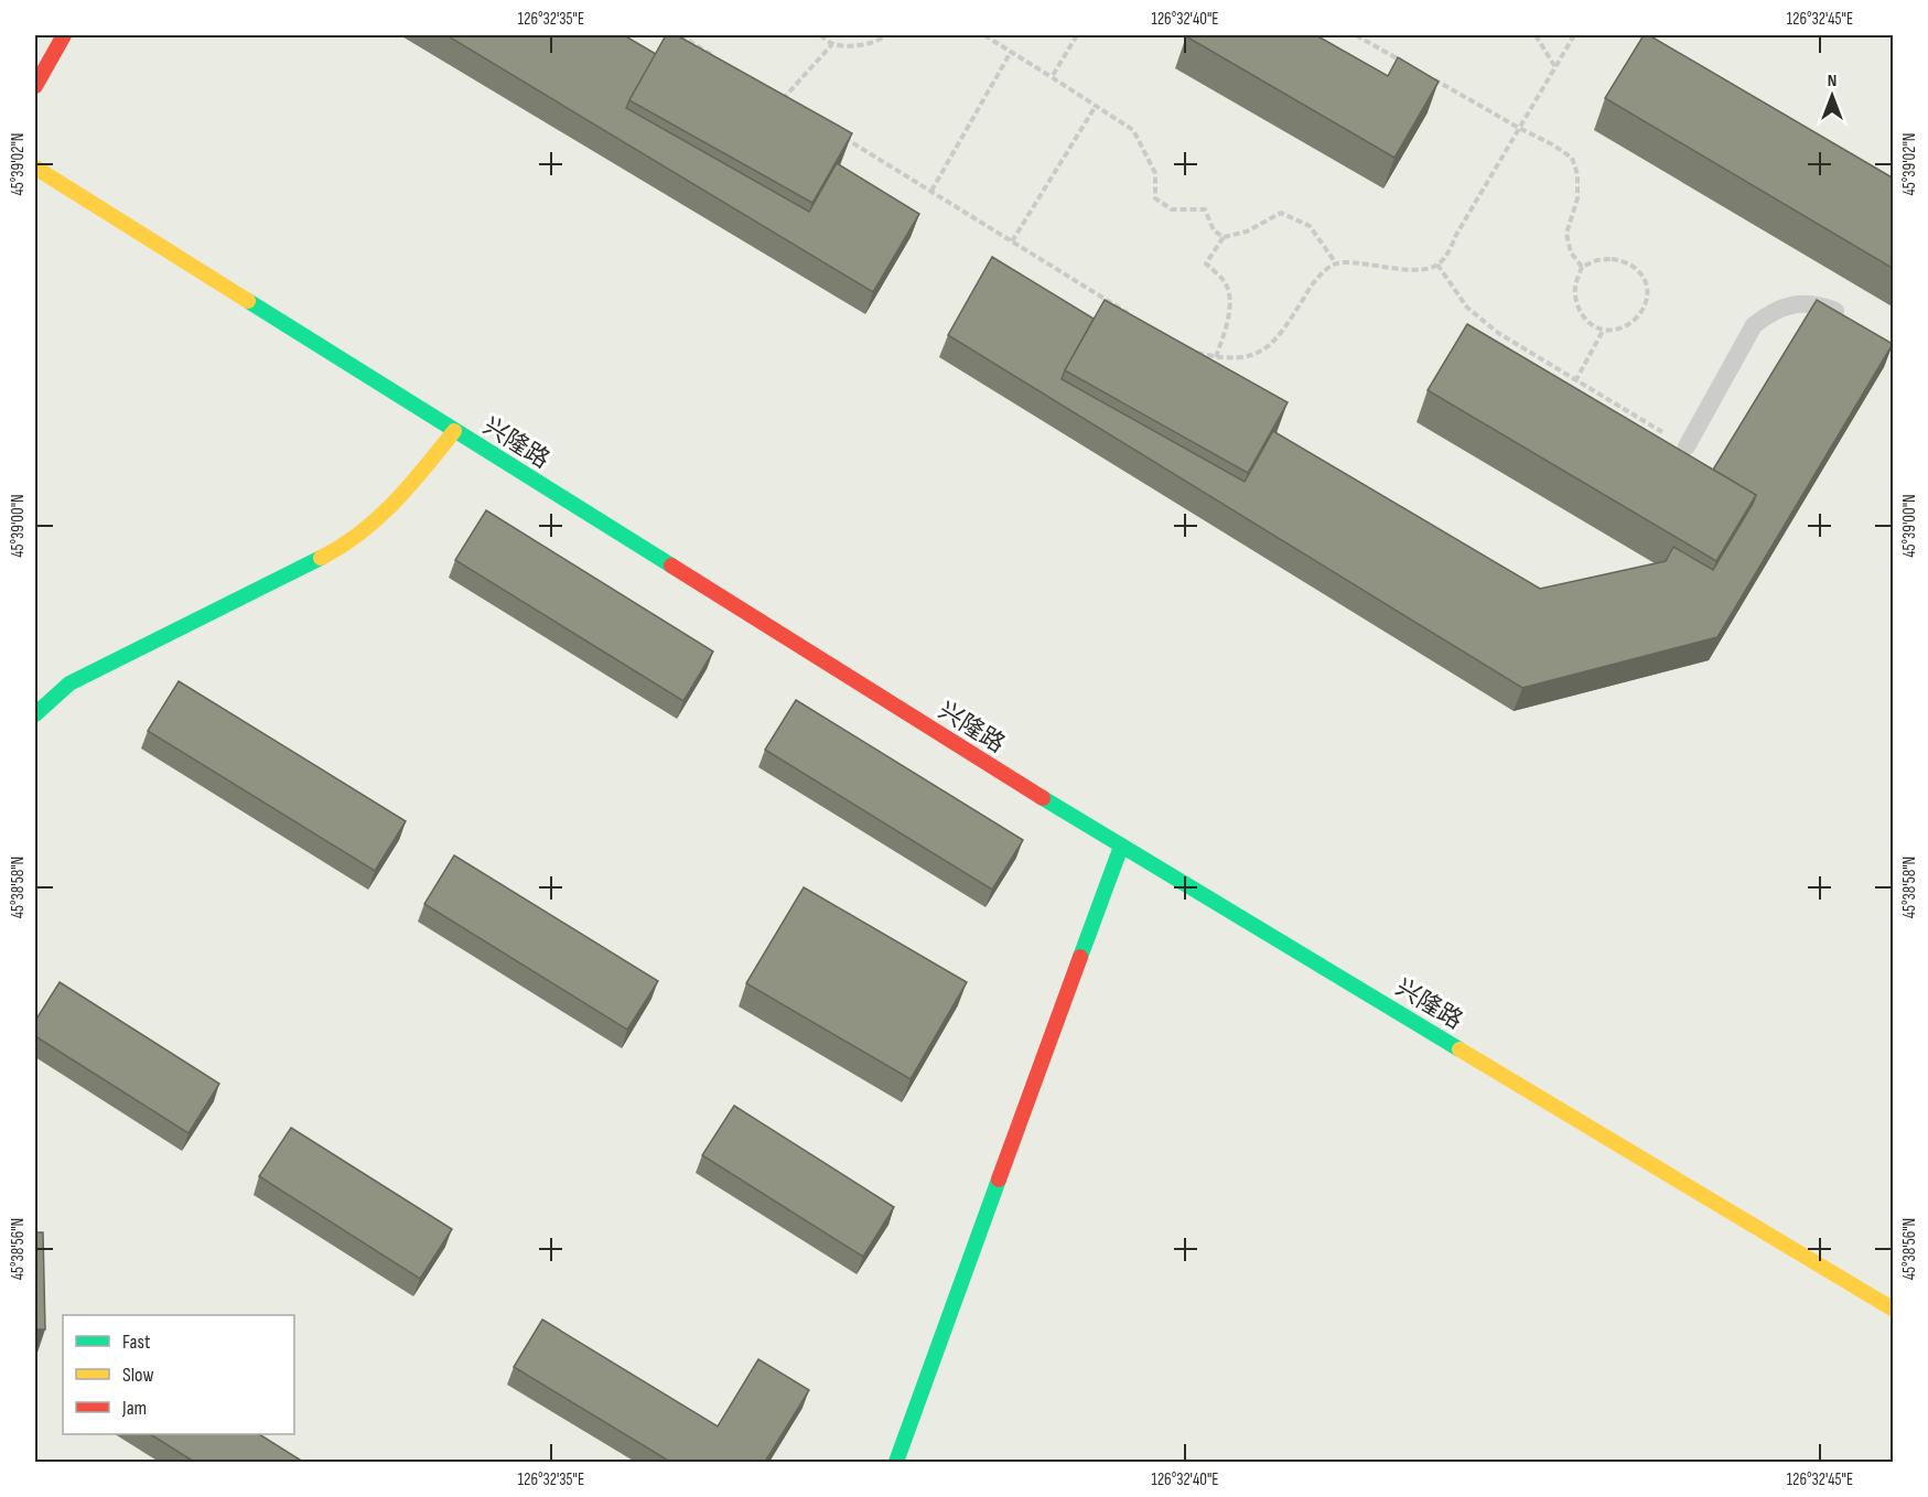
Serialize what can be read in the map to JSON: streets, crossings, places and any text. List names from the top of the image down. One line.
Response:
{"streets":{"street":["兴隆路"]},"legend":["Fast","Slow","Jam"],"north":"top","coordinates":["126°32'35\"E","126°32'40\"E","126°32'45\"E","45°39'02\"N","45°39'00\"N","45°38'58\"N","45°38'56\"N"]}
